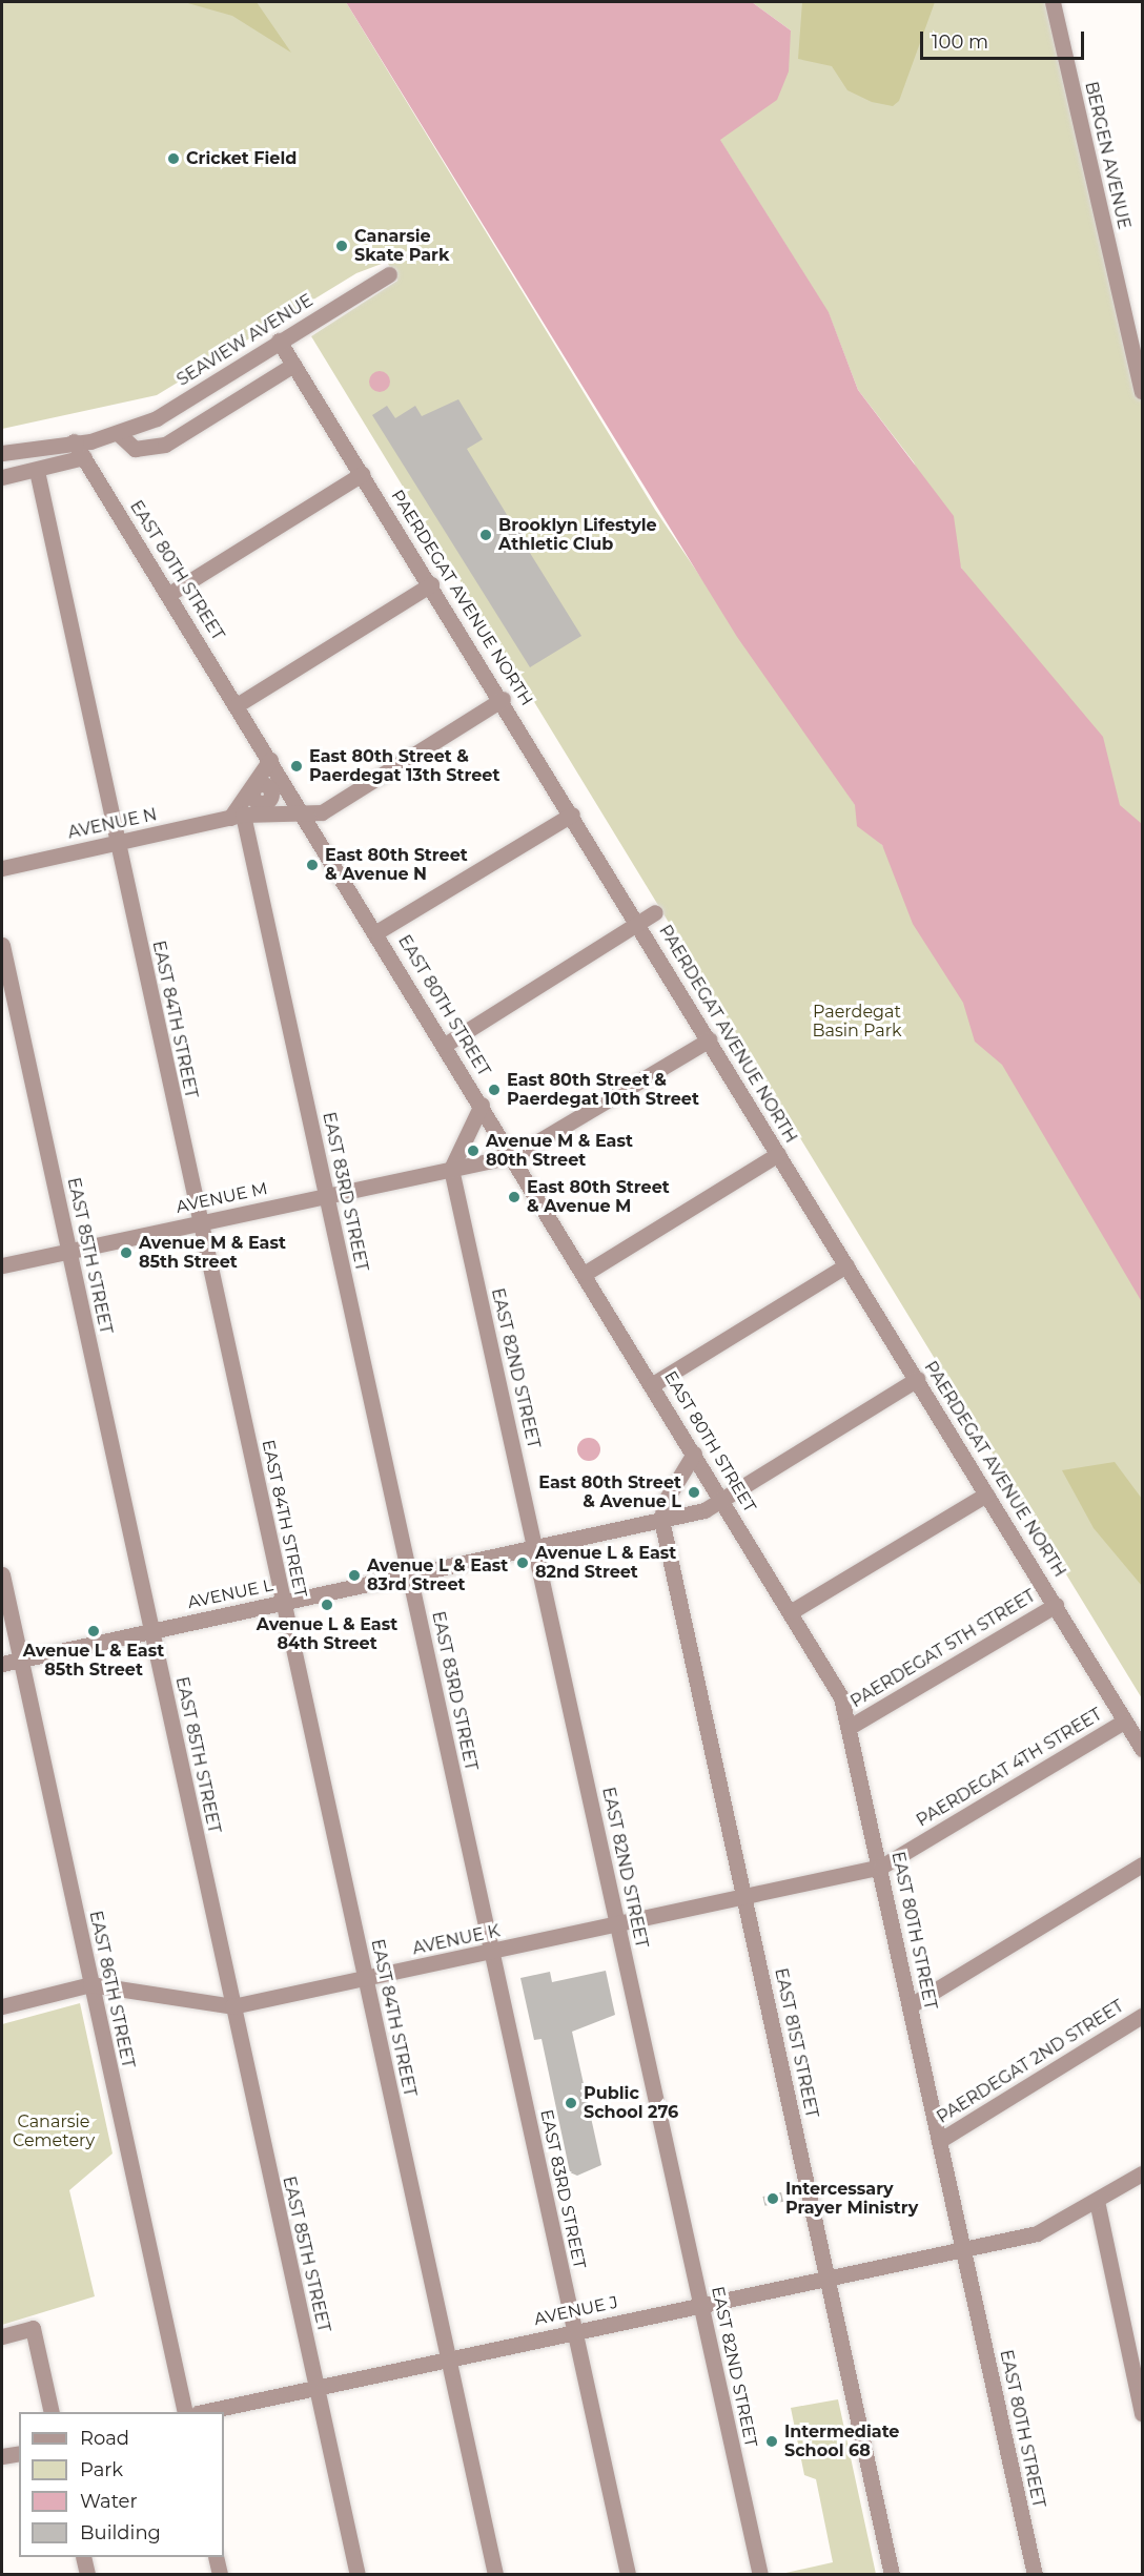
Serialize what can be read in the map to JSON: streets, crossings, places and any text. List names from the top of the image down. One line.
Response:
{"streets":{"street":["BERGEN AVENUE","SEAVIEW AVENUE","EAST 80TH STREET","PAERDEGAT AVENUE NORTH","AVENUE N","EAST 84TH STREET","EAST 83RD STREET","AVENUE M","EAST 85TH STREET","EAST 82ND STREET","AVENUE L","PAERDEGAT 5TH STREET","PAERDEGAT 4TH STREET","AVENUE K","EAST 86TH STREET","EAST 81ST STREET","PAERDEGAT 2ND STREET","AVENUE J"]},"crossings":[["SEAVIEW AVENUE","EAST 80TH STREET"],["SEAVIEW AVENUE","PAERDEGAT AVENUE NORTH"],["EAST 80TH STREET","AVENUE N"],["EAST 80TH STREET","AVENUE M"],["EAST 80TH STREET","AVENUE L"],["EAST 80TH STREET","PAERDEGAT 5TH STREET"],["EAST 80TH STREET","PAERDEGAT 4TH STREET"],["EAST 80TH STREET","AVENUE K"],["EAST 80TH STREET","PAERDEGAT 2ND STREET"],["EAST 80TH STREET","AVENUE J"],["PAERDEGAT AVENUE NORTH","AVENUE N"],["PAERDEGAT AVENUE NORTH","AVENUE M"],["PAERDEGAT AVENUE NORTH","AVENUE L"],["PAERDEGAT AVENUE NORTH","PAERDEGAT 5TH STREET"],["PAERDEGAT AVENUE NORTH","PAERDEGAT 4TH STREET"],["AVENUE N","EAST 84TH STREET"],["AVENUE N","EAST 83RD STREET"],["EAST 84TH STREET","AVENUE M"],["EAST 84TH STREET","AVENUE L"],["EAST 84TH STREET","AVENUE K"],["EAST 84TH STREET","AVENUE J"],["EAST 83RD STREET","AVENUE M"],["EAST 83RD STREET","AVENUE L"],["EAST 83RD STREET","AVENUE K"],["EAST 83RD STREET","AVENUE J"],["AVENUE M","EAST 85TH STREET"],["AVENUE M","EAST 82ND STREET"],["EAST 85TH STREET","AVENUE L"],["EAST 85TH STREET","AVENUE K"],["EAST 85TH STREET","AVENUE J"],["EAST 82ND STREET","AVENUE L"],["EAST 82ND STREET","AVENUE K"],["EAST 82ND STREET","AVENUE J"],["AVENUE L","EAST 86TH STREET"],["AVENUE L","EAST 81ST STREET"],["PAERDEGAT 4TH STREET","AVENUE K"],["AVENUE K","EAST 86TH STREET"],["AVENUE K","EAST 81ST STREET"],["EAST 81ST STREET","AVENUE J"]],"parks":["Paerdegat Basin Park","Canarsie Cemetery"],"places":["Cricket Field","Canarsie Skate Park","Brooklyn Lifestyle Athletic Club","East 80th Street & Paerdegat 13th Street","East 80th Street & Avenue N","East 80th Street & Paerdegat 10th Street","Avenue M & East 80th Street","East 80th Street & Avenue M","Avenue M & East 85th Street","East 80th Street & Avenue L","Avenue L & East 82nd Street","Avenue L & East 83rd Street","Avenue L & East 84th Street","Avenue L & East 85th Street","Public School 276","Intercessary Prayer Ministry","Intermediate School 68"],"legend":["Road","Park","Water","Building"],"scale_bar":"100 m"}
